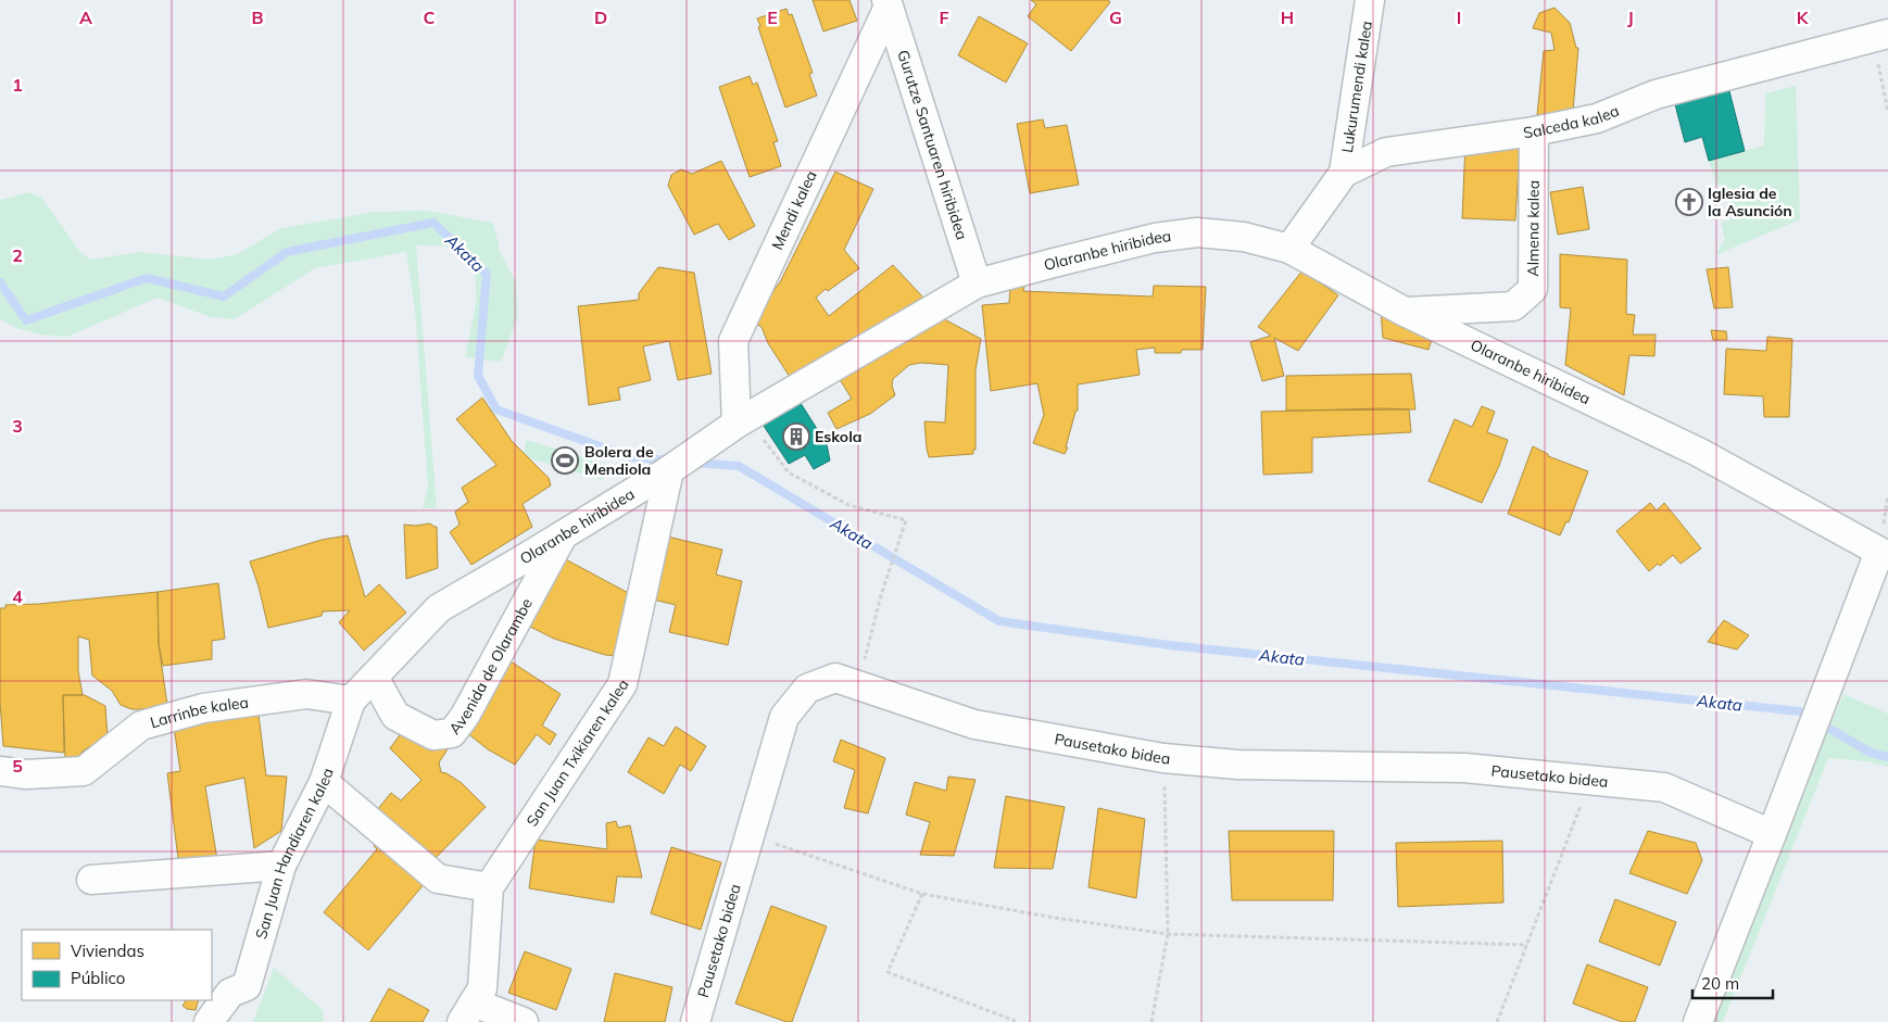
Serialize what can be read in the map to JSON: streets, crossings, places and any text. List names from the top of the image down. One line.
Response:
{"streets":{"street":["Lukurumendi kalea","Salceda kalea","Gurutze Santuaren hiribidea","Mendi kalea","Almena kalea","Olaranbe hiribidea","Avenida de Olarambe","Larrinbe kalea","Pausetako bidea","San Juan Txikiaren kalea","San Juan Handiaren kalea"]},"crossings":[["Lukurumendi kalea","Salceda kalea"],["Salceda kalea","Almena kalea"],["Salceda kalea","Olaranbe hiribidea"],["Gurutze Santuaren hiribidea","Mendi kalea"],["Gurutze Santuaren hiribidea","Olaranbe hiribidea"],["Mendi kalea","Olaranbe hiribidea"],["Almena kalea","Olaranbe hiribidea"],["Olaranbe hiribidea","Avenida de Olarambe"],["Olaranbe hiribidea","San Juan Txikiaren kalea"],["Olaranbe hiribidea","San Juan Handiaren kalea"],["Avenida de Olarambe","San Juan Handiaren kalea"],["Larrinbe kalea","San Juan Handiaren kalea"]],"water":["Akata"],"places":{"church":["Iglesia de la Asunción"],"building":["Eskola"],"sports":["Bolera de Mendiola"]},"legend":["Viviendas","Público"],"scale_bar":"20 m","grid":{"columns":["A","B","C","D","E","F","G","H","I","J","K"],"rows":["1","2","3","4","5"]}}
